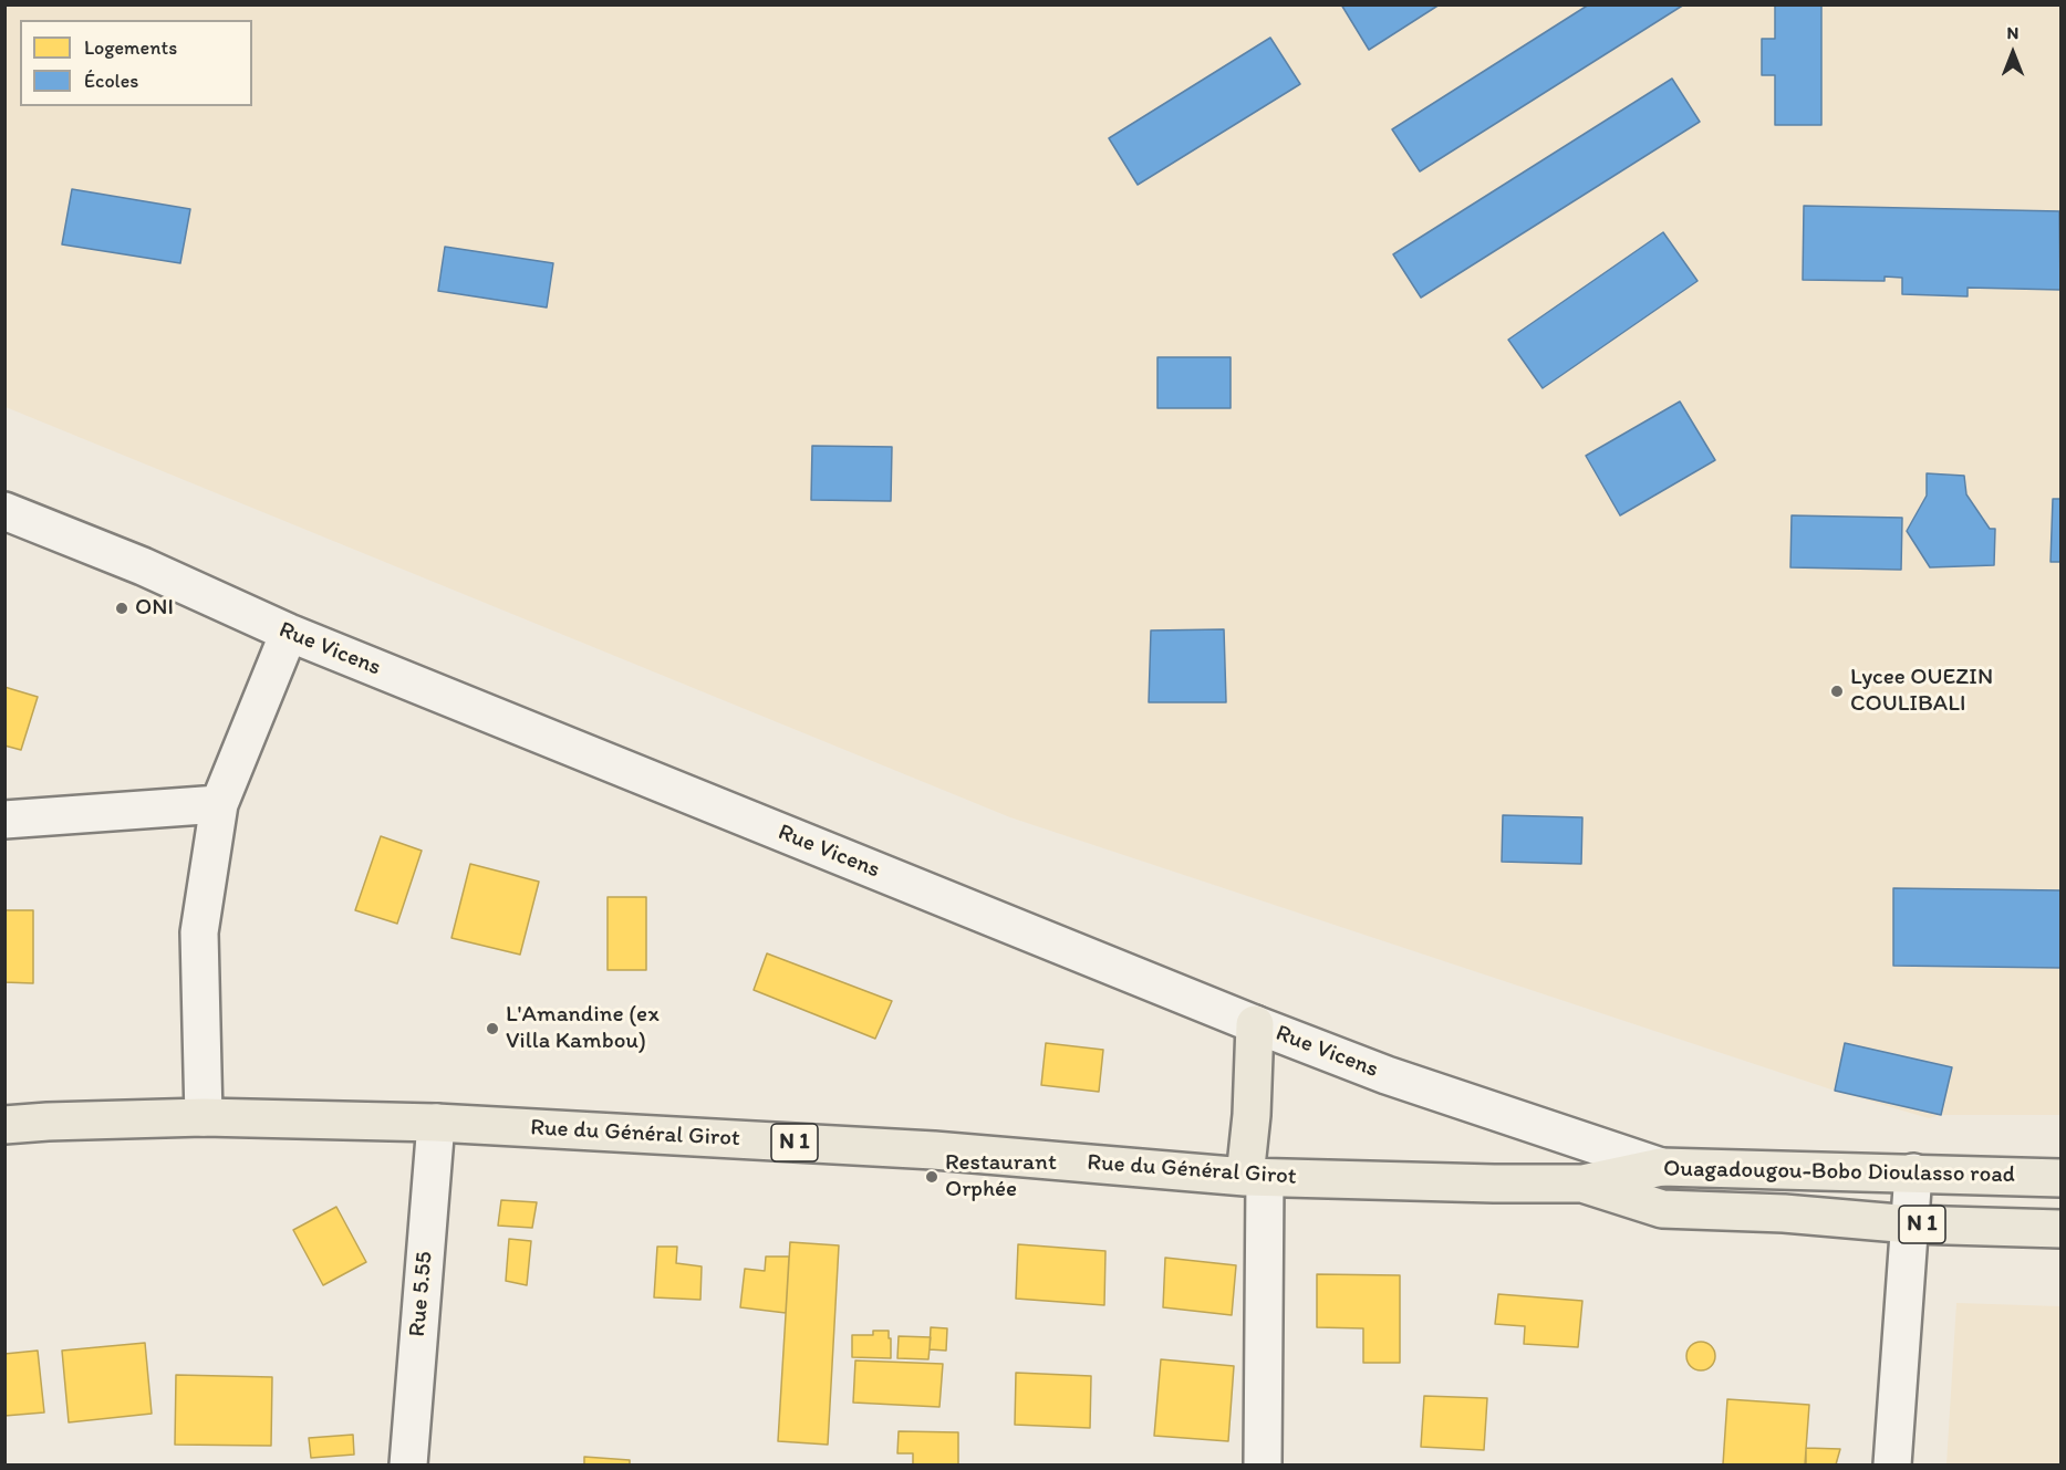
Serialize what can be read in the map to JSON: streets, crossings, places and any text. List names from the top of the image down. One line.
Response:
{"streets":{"highway":["Rue du Général Girot","N 1","Ouagadougou-Bobo Dioulasso road"],"street":["Rue Vicens","Rue 5.55"]},"crossings":[["Rue Vicens","Ouagadougou-Bobo Dioulasso road"],["Rue du Général Girot","Ouagadougou-Bobo Dioulasso road"],["Rue du Général Girot","Rue 5.55"]],"places":["ONI","Lycee OUEZIN COULIBALI","L'Amandine (ex Villa Kambou)","Restaurant Orphée"],"legend":["Logements","Écoles"],"north":"top"}
